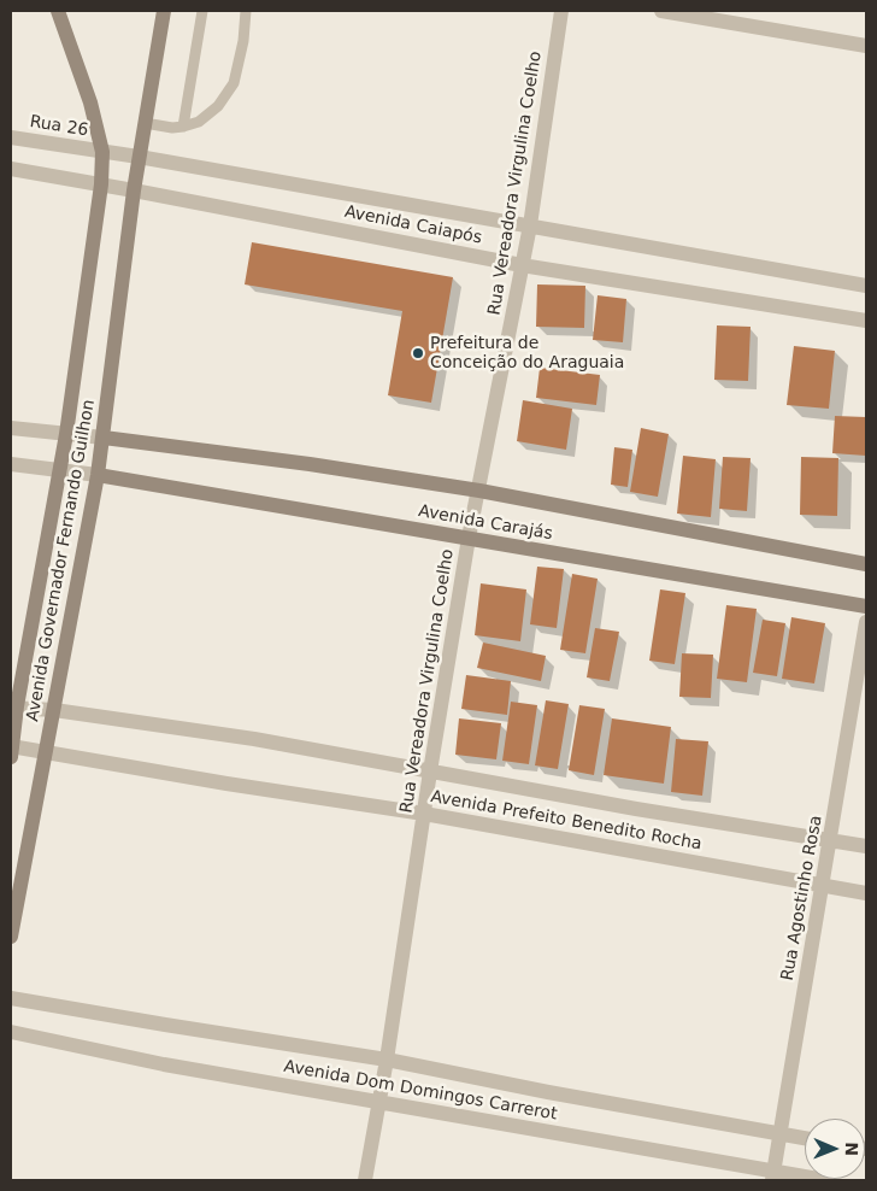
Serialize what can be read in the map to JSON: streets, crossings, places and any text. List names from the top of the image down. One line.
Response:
{"streets":{"street":["Rua 26","Rua Vereadora Virgulina Coelho","Avenida Caiapós","Avenida Carajás","Avenida Governador Fernando Guilhon","Avenida Prefeito Benedito Rocha","Rua Agostinho Rosa","Avenida Dom Domingos Carrerot"]},"crossings":[["Rua 26","Avenida Caiapós"],["Rua 26","Avenida Governador Fernando Guilhon"],["Rua Vereadora Virgulina Coelho","Avenida Caiapós"],["Rua Vereadora Virgulina Coelho","Avenida Carajás"],["Rua Vereadora Virgulina Coelho","Avenida Prefeito Benedito Rocha"],["Rua Vereadora Virgulina Coelho","Avenida Dom Domingos Carrerot"],["Avenida Caiapós","Avenida Governador Fernando Guilhon"],["Avenida Carajás","Avenida Governador Fernando Guilhon"],["Avenida Governador Fernando Guilhon","Avenida Prefeito Benedito Rocha"],["Avenida Prefeito Benedito Rocha","Rua Agostinho Rosa"],["Rua Agostinho Rosa","Avenida Dom Domingos Carrerot"]],"places":["Prefeitura de Conceição do Araguaia"],"north":"right"}
